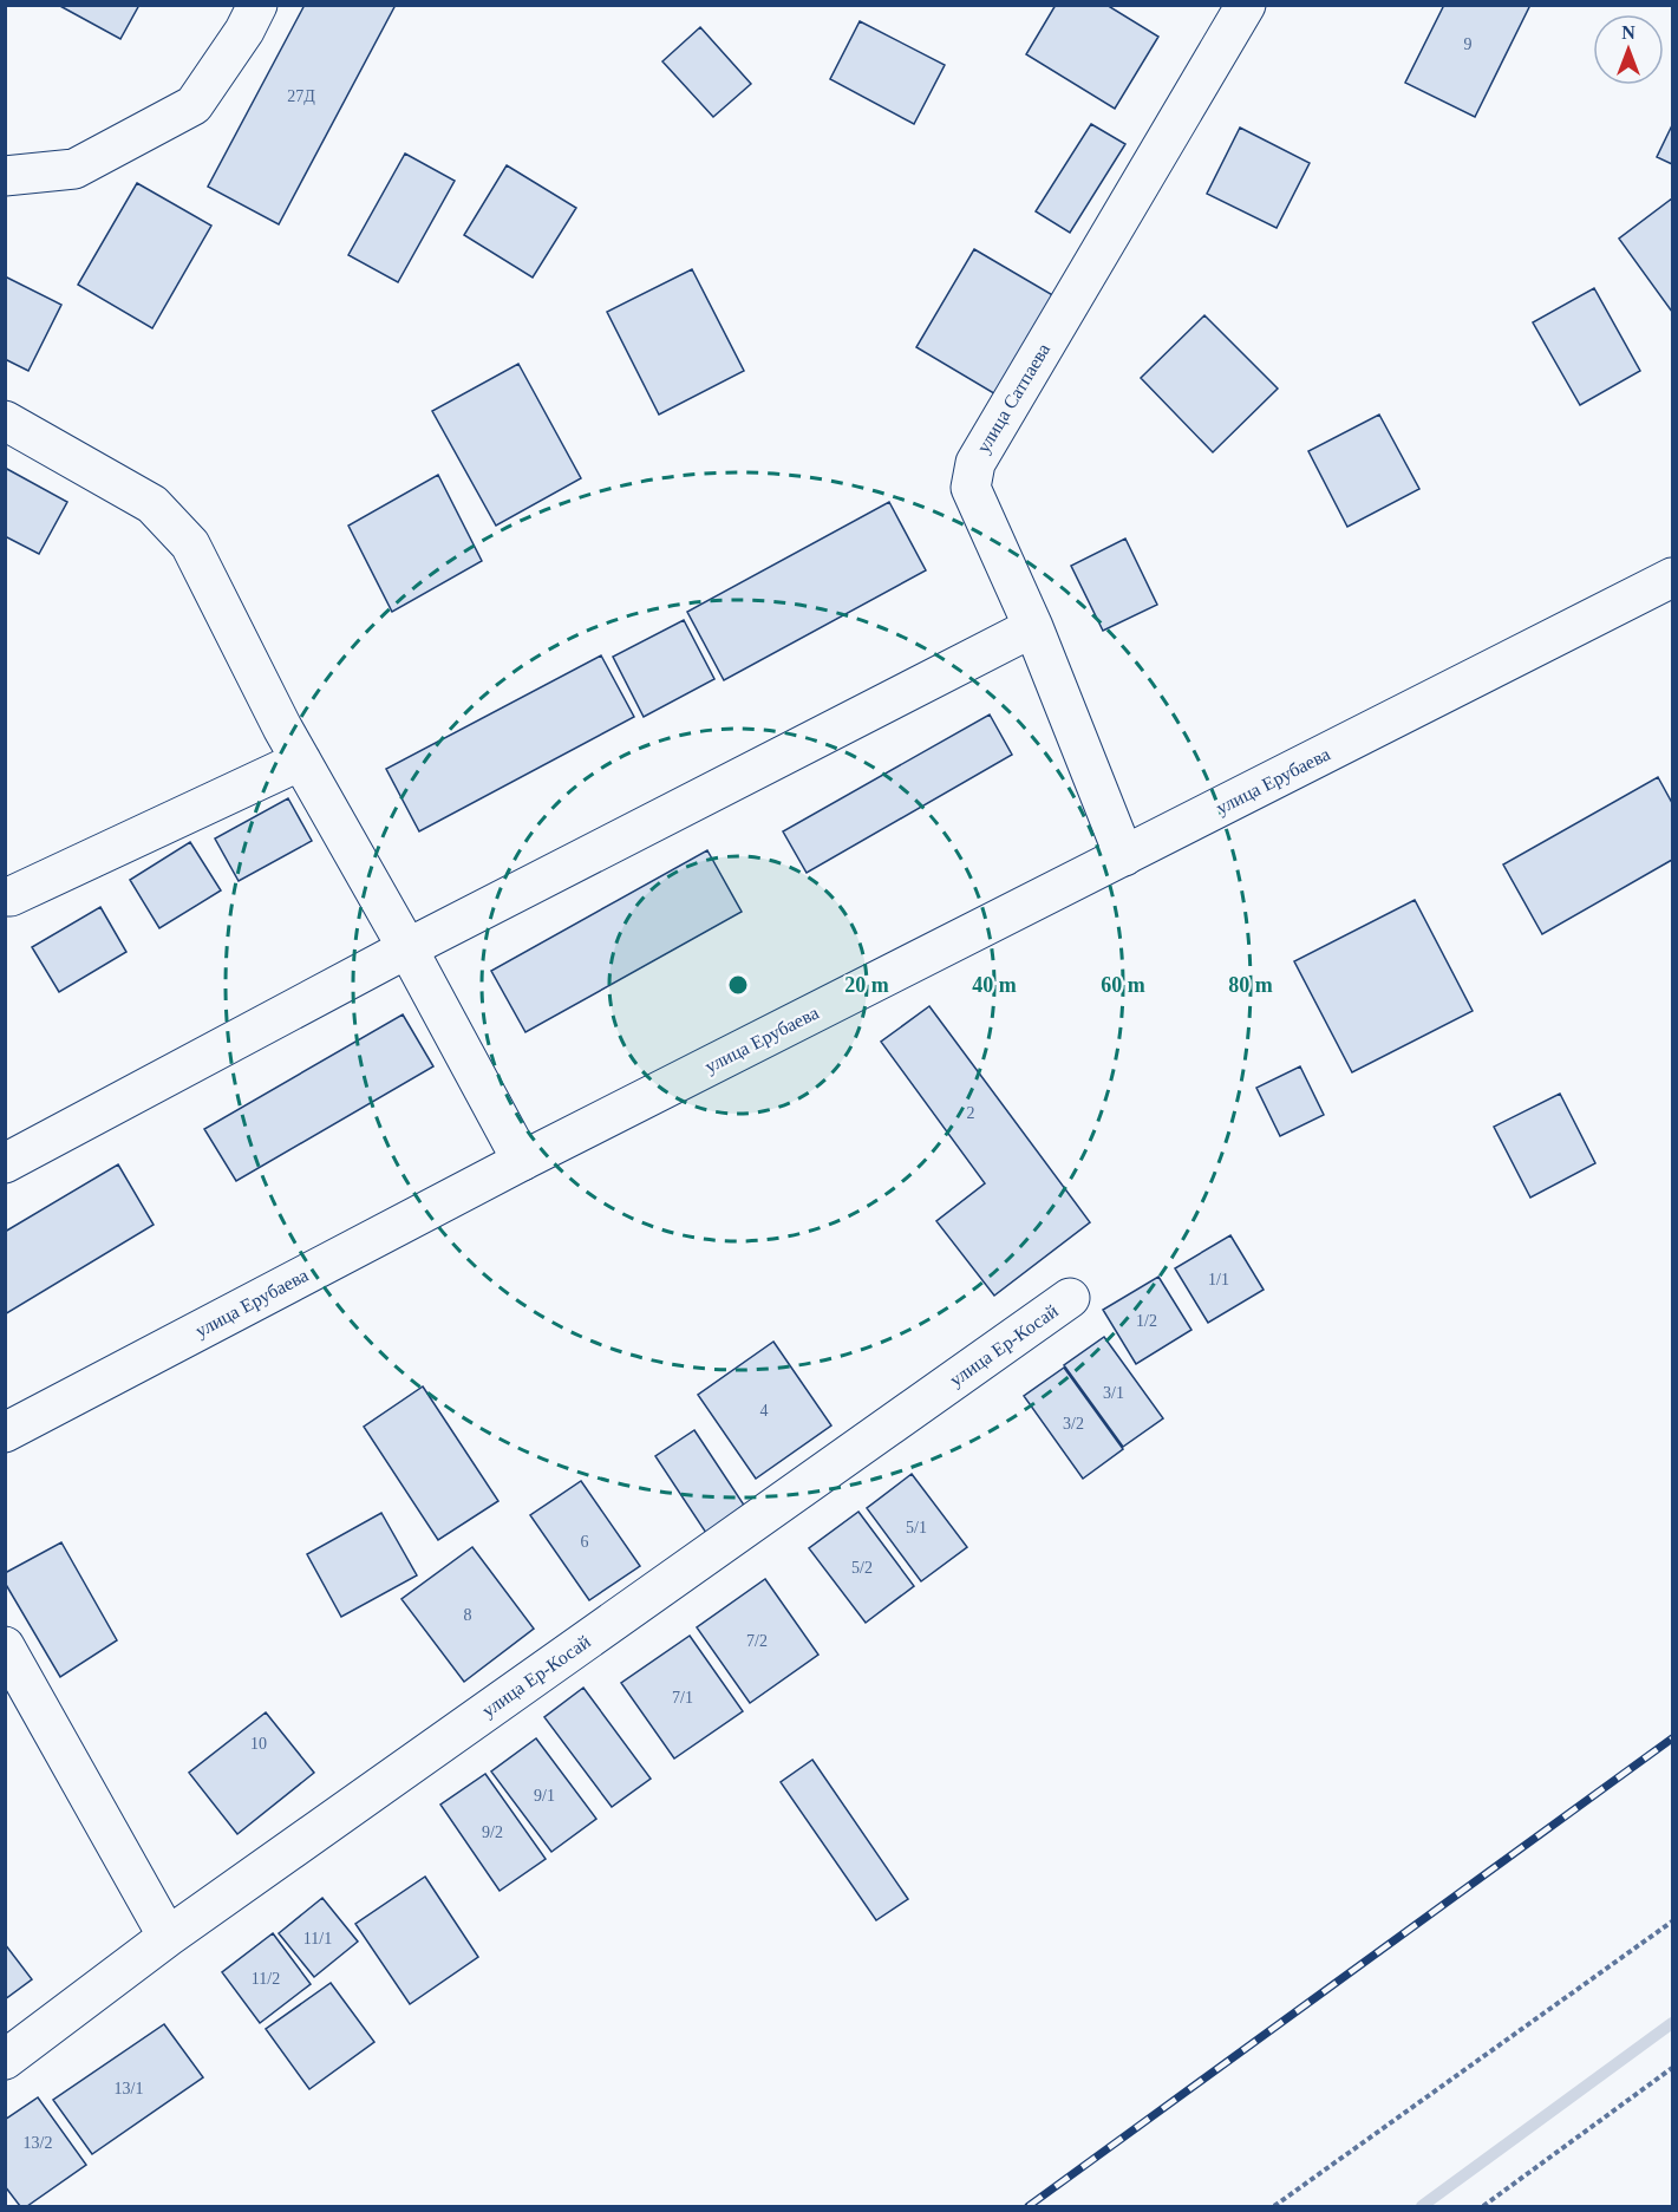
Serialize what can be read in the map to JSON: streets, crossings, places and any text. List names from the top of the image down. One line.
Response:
{"streets":{"street":["улица Сатпаева","улица Ерубаева","улица Ер-Косай"]},"crossings":[["улица Сатпаева","улица Ерубаева"]],"house_numbers":["9","27Д","2","1/1","1/2","3/1","4","3/2","5/1","6","5/2","8","7/2","7/1","10","9/1","9/2","11/1","11/2","13/1","13/2"],"north":"top","rings":["20 m","40 m","60 m","80 m"]}
